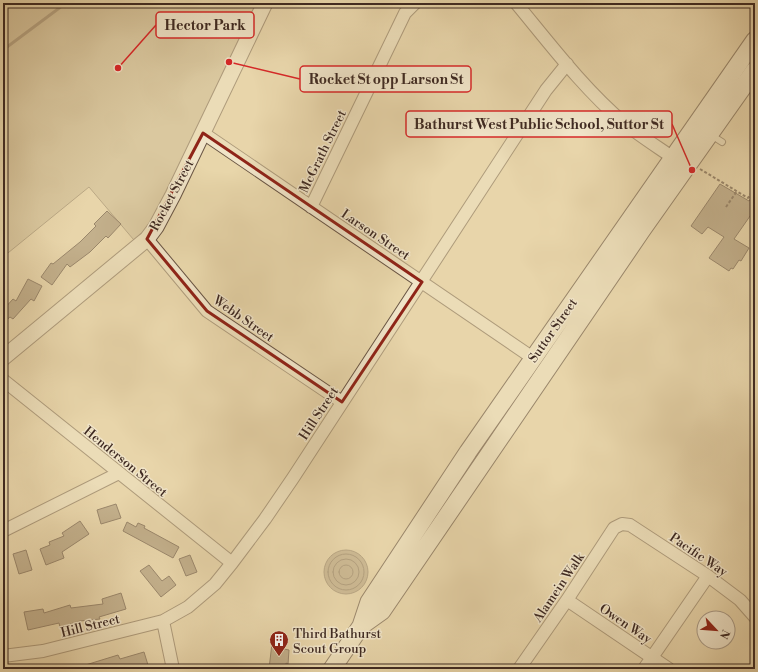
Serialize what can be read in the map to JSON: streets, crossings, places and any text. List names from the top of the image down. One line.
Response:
{"streets":{"main road":["Suttor Street"],"street":["McGrath Street","Rocket Street","Larson Street","Webb Street","Hill Street","Henderson Street","Pacific Way","Alamein Walk","Owen Way"]},"crossings":[["McGrath Street","Larson Street"],["Rocket Street","Larson Street"],["Rocket Street","Webb Street"],["Larson Street","Suttor Street"],["Larson Street","Hill Street"],["Webb Street","Hill Street"],["Hill Street","Henderson Street"],["Pacific Way","Alamein Walk"],["Alamein Walk","Owen Way"]],"places":{"other":["Rocket St opp Larson St","Hector Park","Bathurst West Public School, Suttor St"],"building":["Third Bathurst Scout Group"]},"north":"bottom right"}
